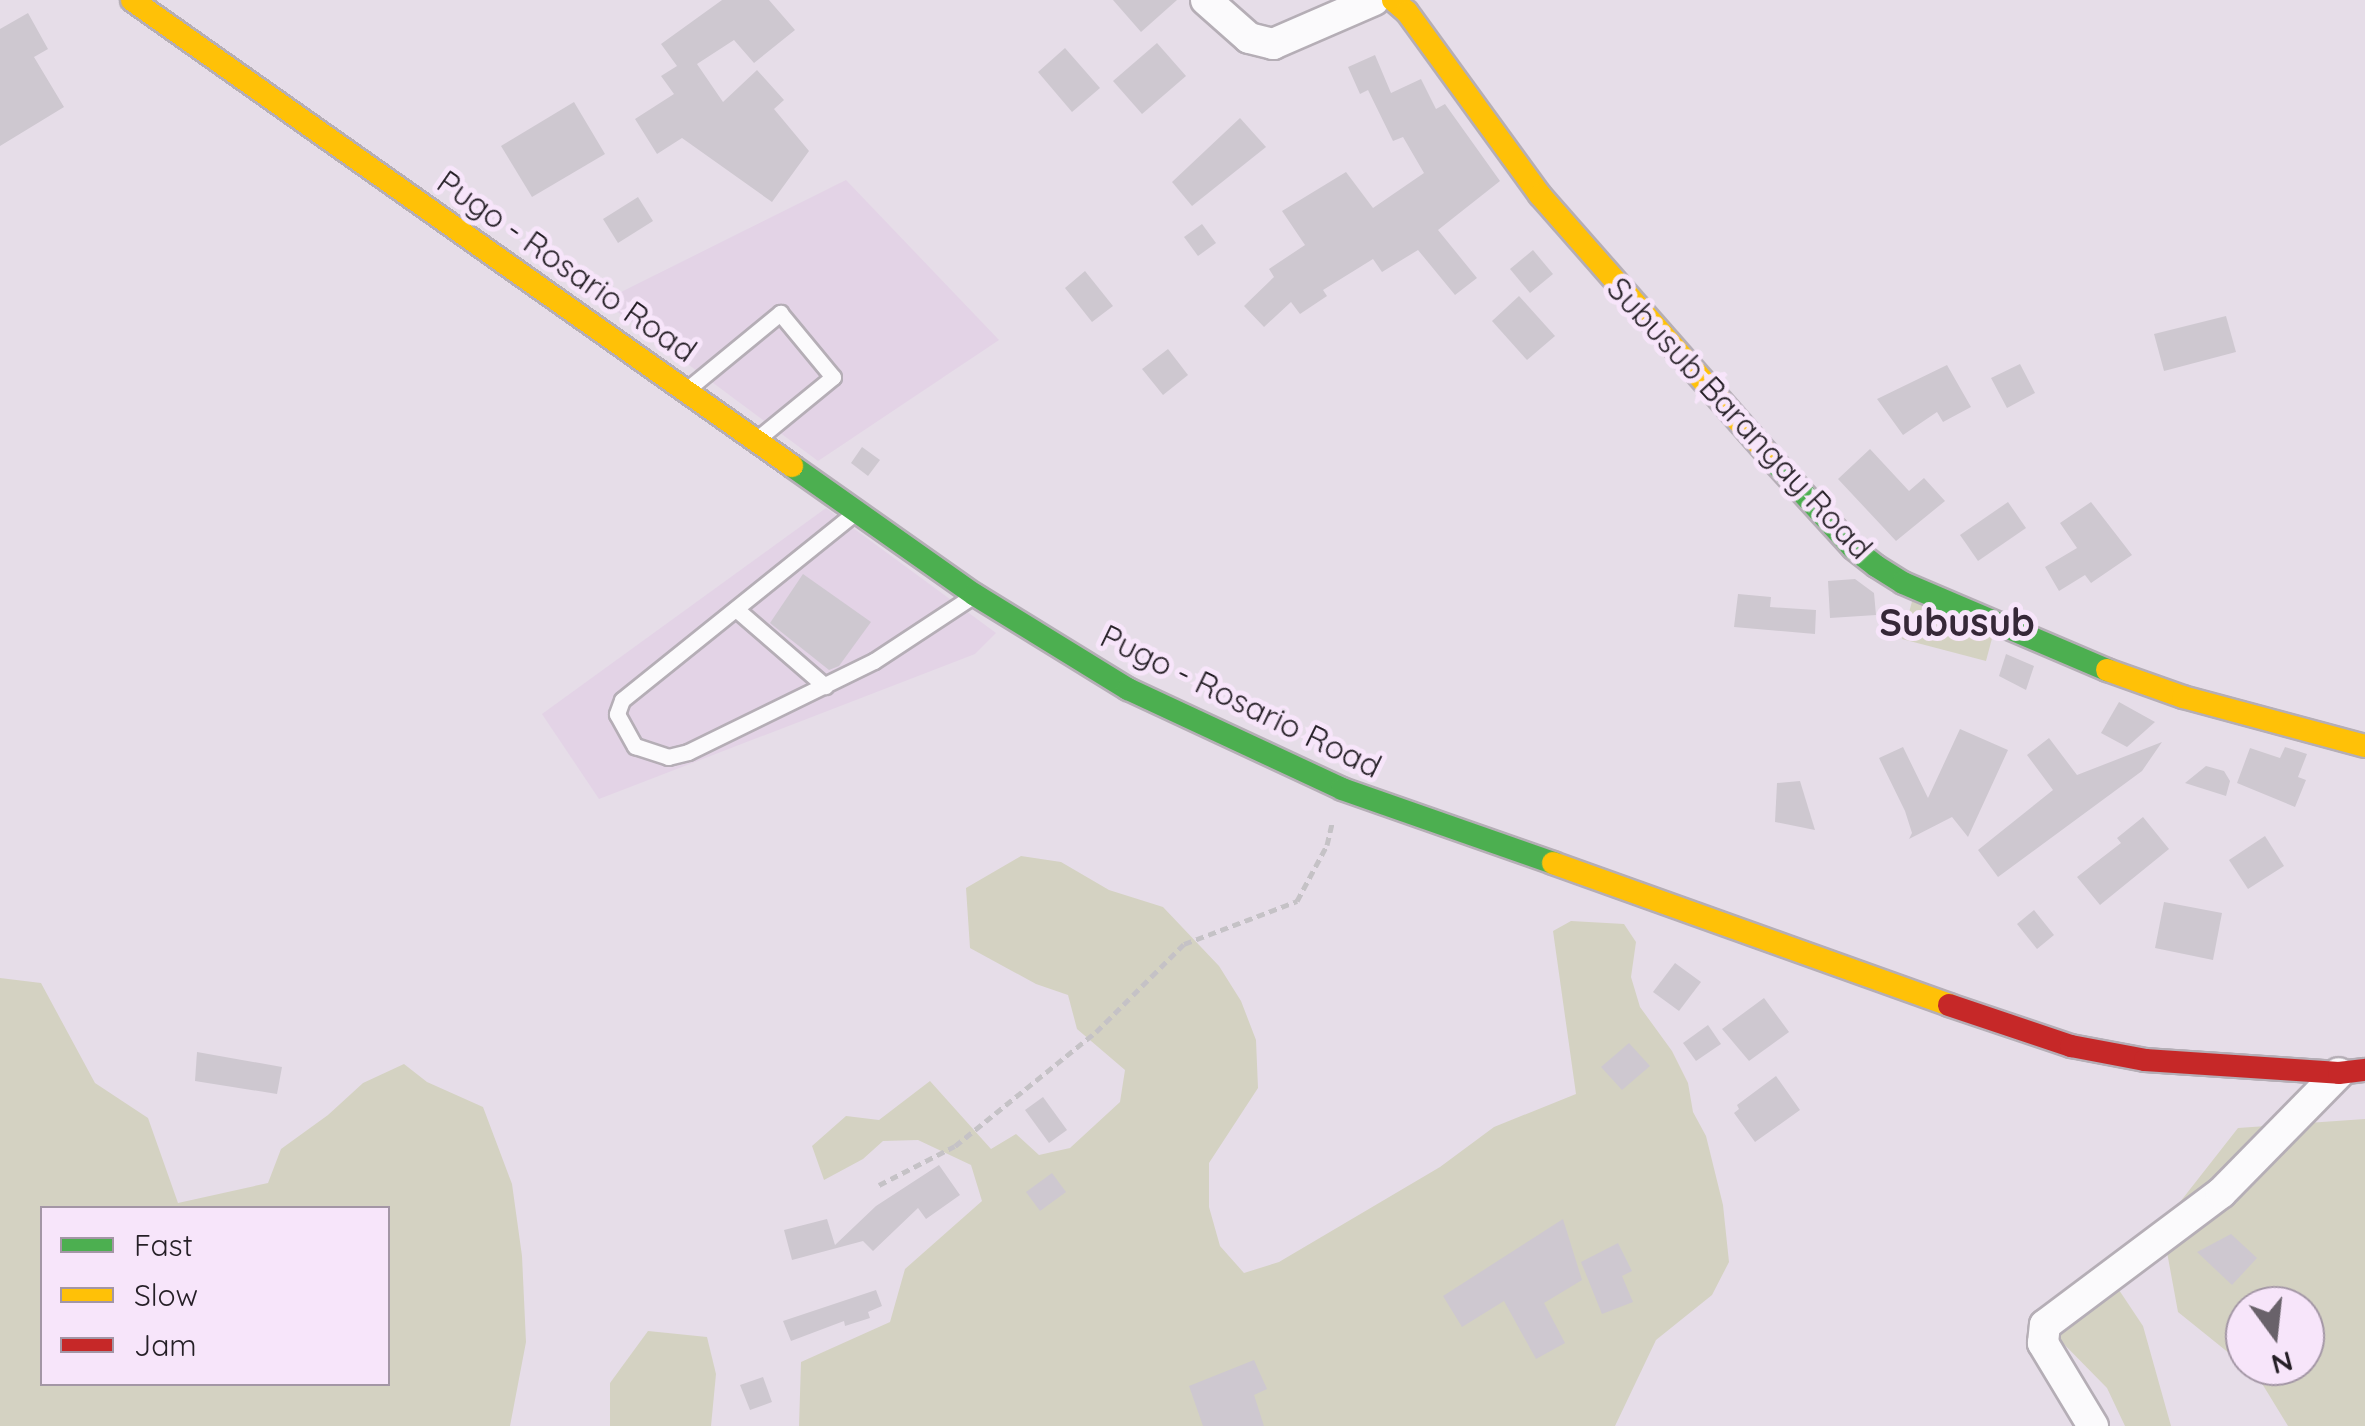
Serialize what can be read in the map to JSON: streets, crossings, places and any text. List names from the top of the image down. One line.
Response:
{"streets":{"main road":["Pugo - Rosario Road","Subusub Barangay Road"]},"districts":["Subusub"],"legend":["Fast","Slow","Jam"],"north":"bottom"}
